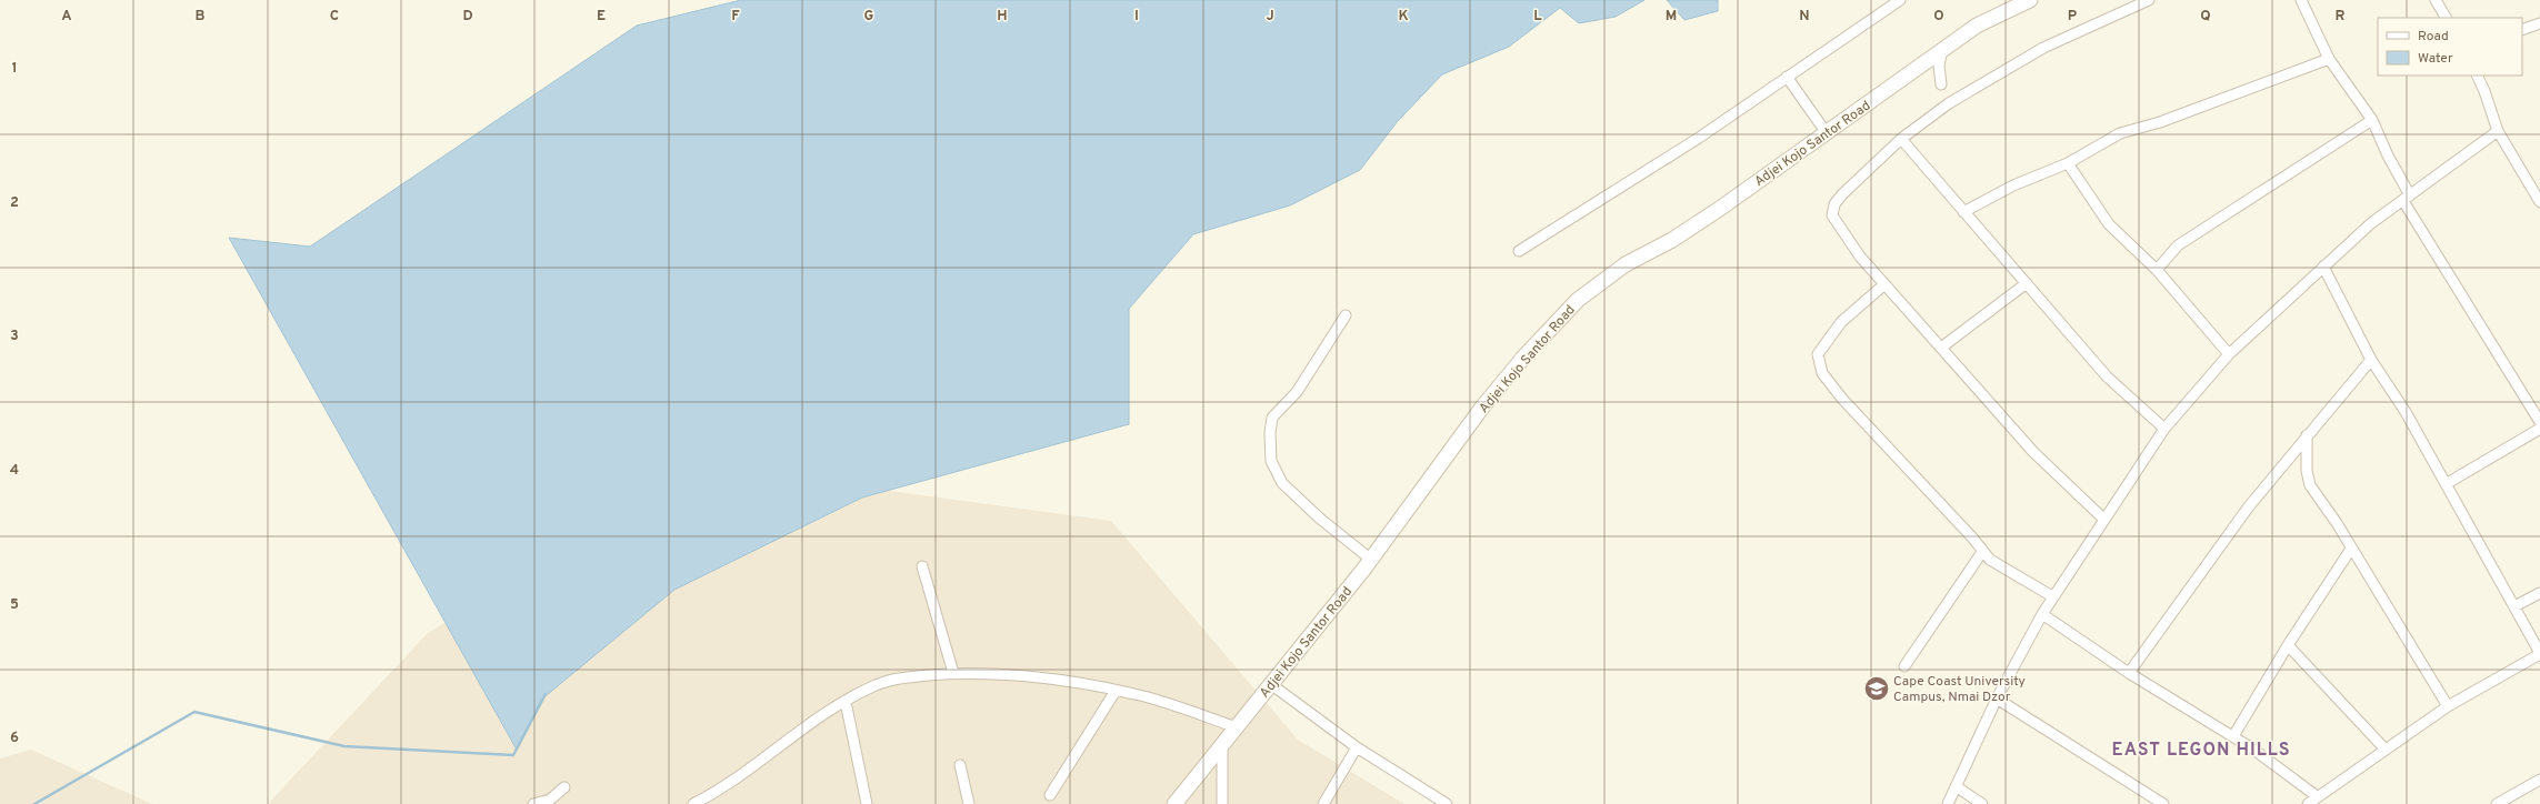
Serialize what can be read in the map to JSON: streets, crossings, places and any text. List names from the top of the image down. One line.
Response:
{"streets":{"street":["Adjei Kojo Santor Road"]},"districts":["EAST LEGON HILLS"],"places":{"school or university":["Cape Coast University Campus, Nmai Dzor"]},"legend":["Road","Water"],"grid":{"columns":["A","B","C","D","E","F","G","H","I","J","K","L","M","N","O","P","Q","R"],"rows":["1","2","3","4","5","6"]}}
